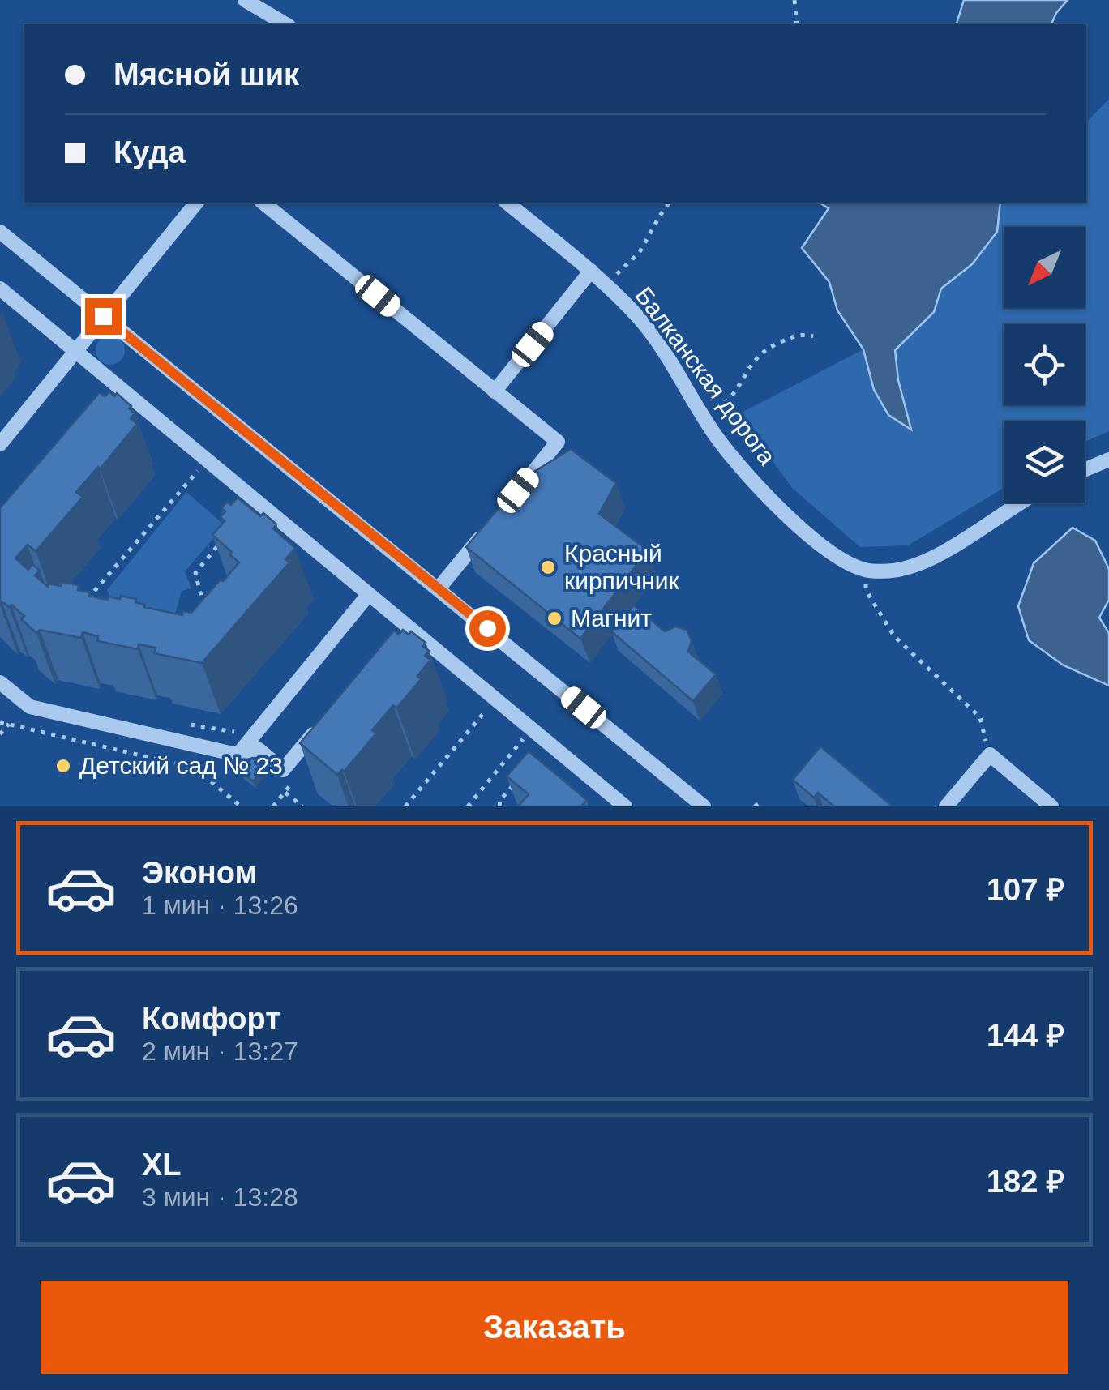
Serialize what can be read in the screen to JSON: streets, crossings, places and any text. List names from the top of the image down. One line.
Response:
{"streets":{"street":["Балканская дорога"]},"places":["Красный кирпичник","Магнит","Детский сад № 23"],"north":"bottom left","page":{"banner":["Мясной шик","Куда"],"list":[{"name":"Эконом","note":"1 мин · 13:26","value":"107 ₽"},{"name":"Комфорт","note":"2 мин · 13:27","value":"144 ₽"},{"name":"XL","note":"3 мин · 13:28","value":"182 ₽"}],"buttons":"Заказать"}}
